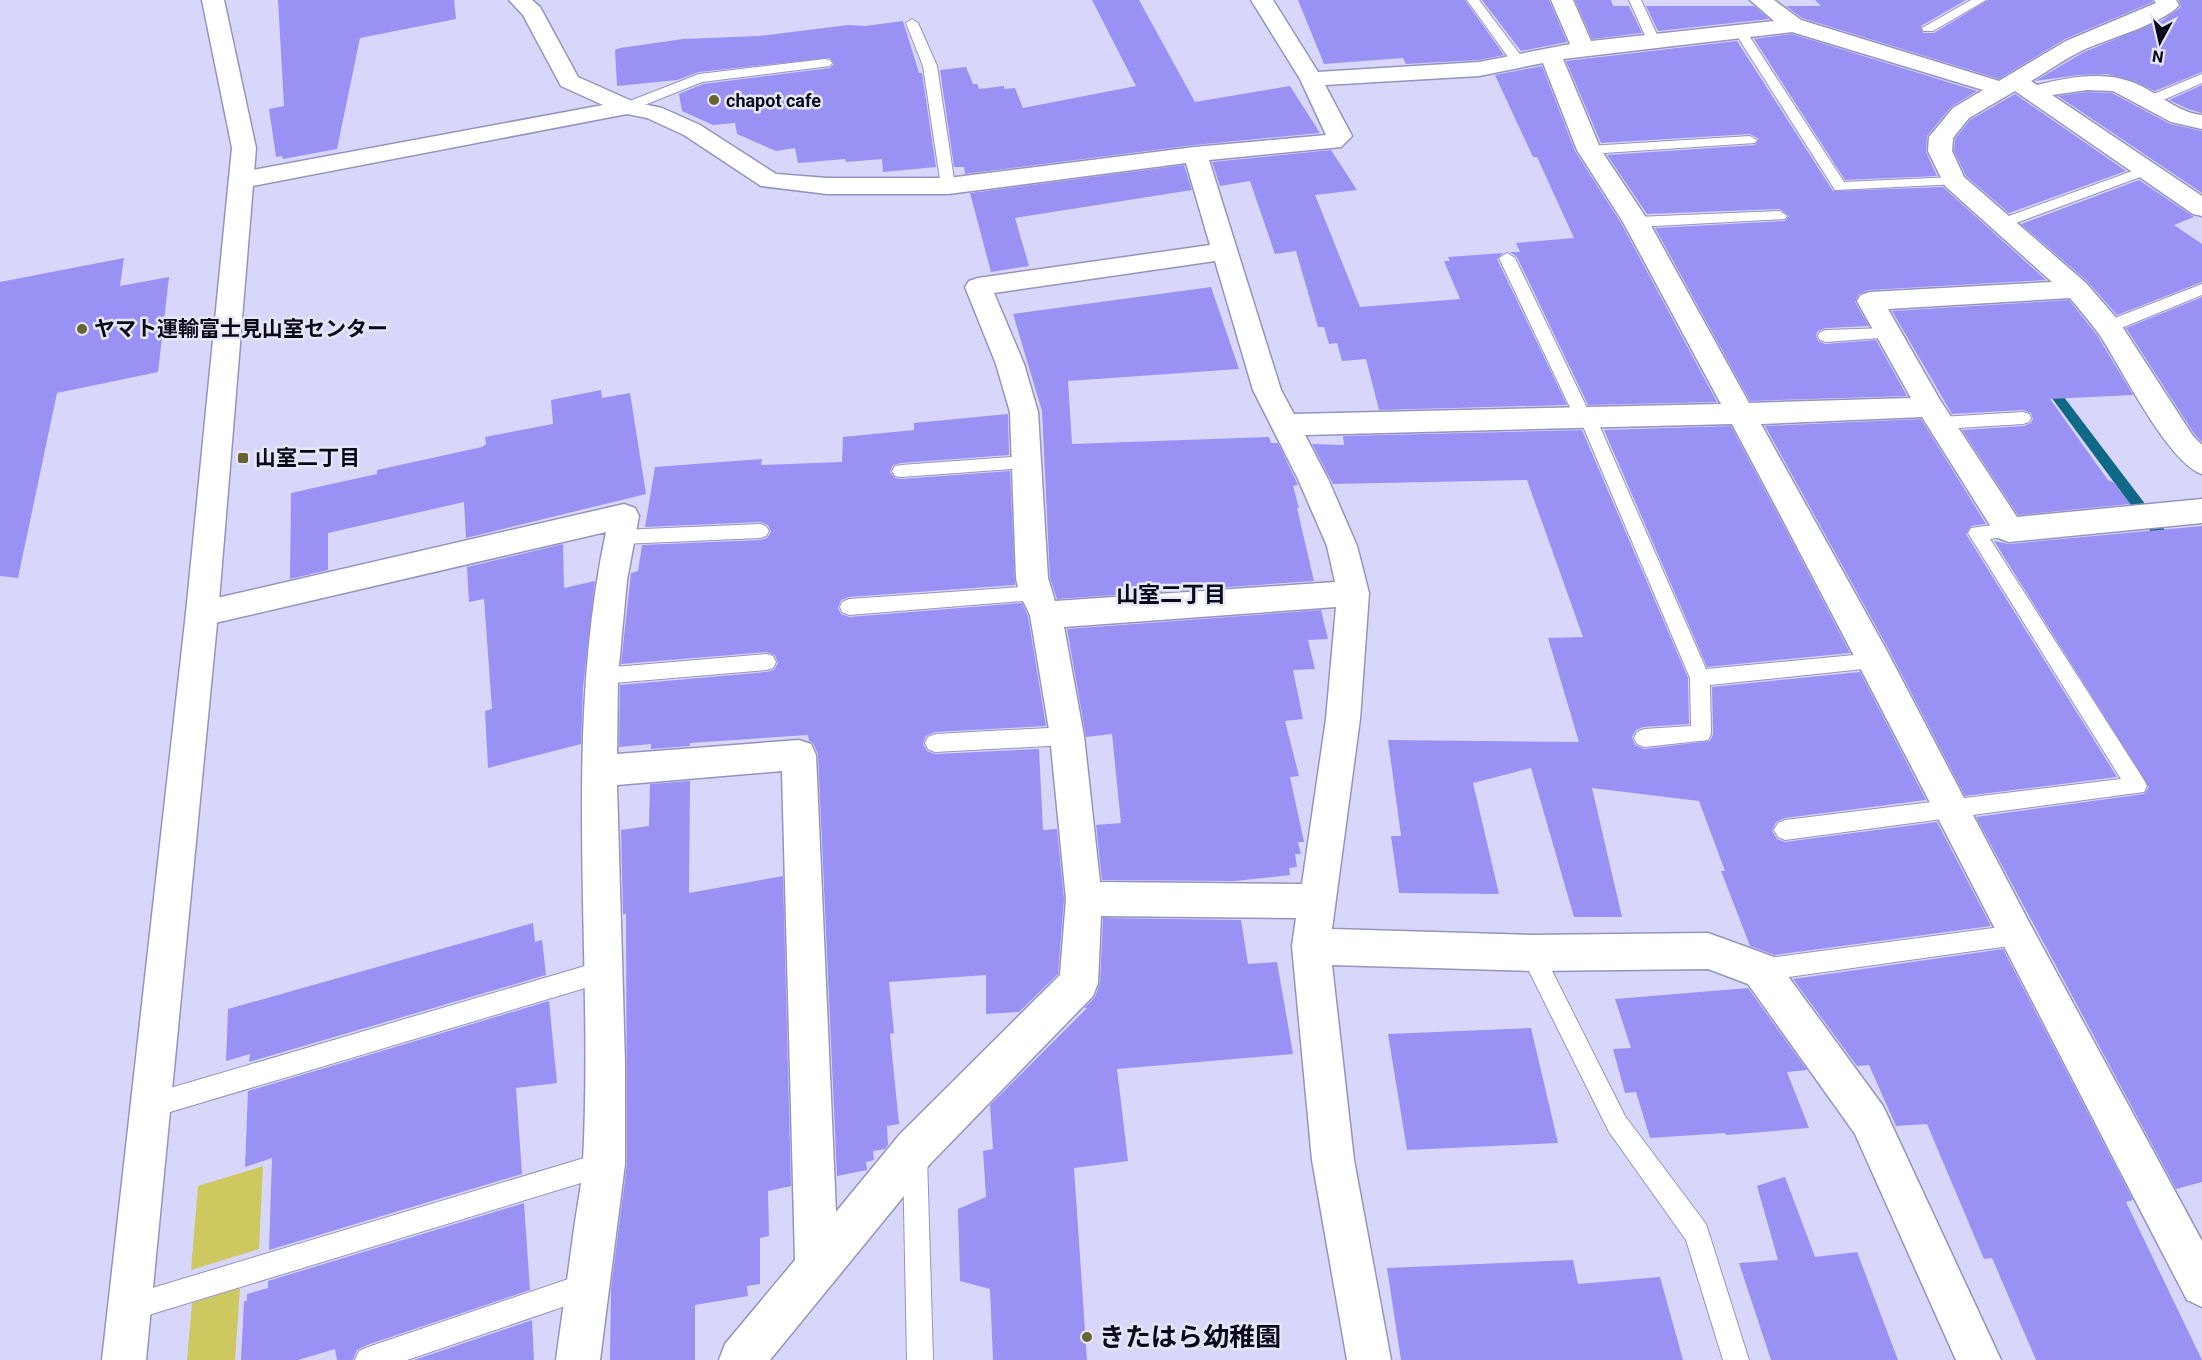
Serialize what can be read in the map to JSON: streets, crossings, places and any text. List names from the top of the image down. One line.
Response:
{"districts":["山室二丁目"],"places":{"other":["chapot cafe","ヤマト運輸富士見山室センター","きたはら幼稚園"],"transit":["山室二丁目"]},"north":"bottom"}
